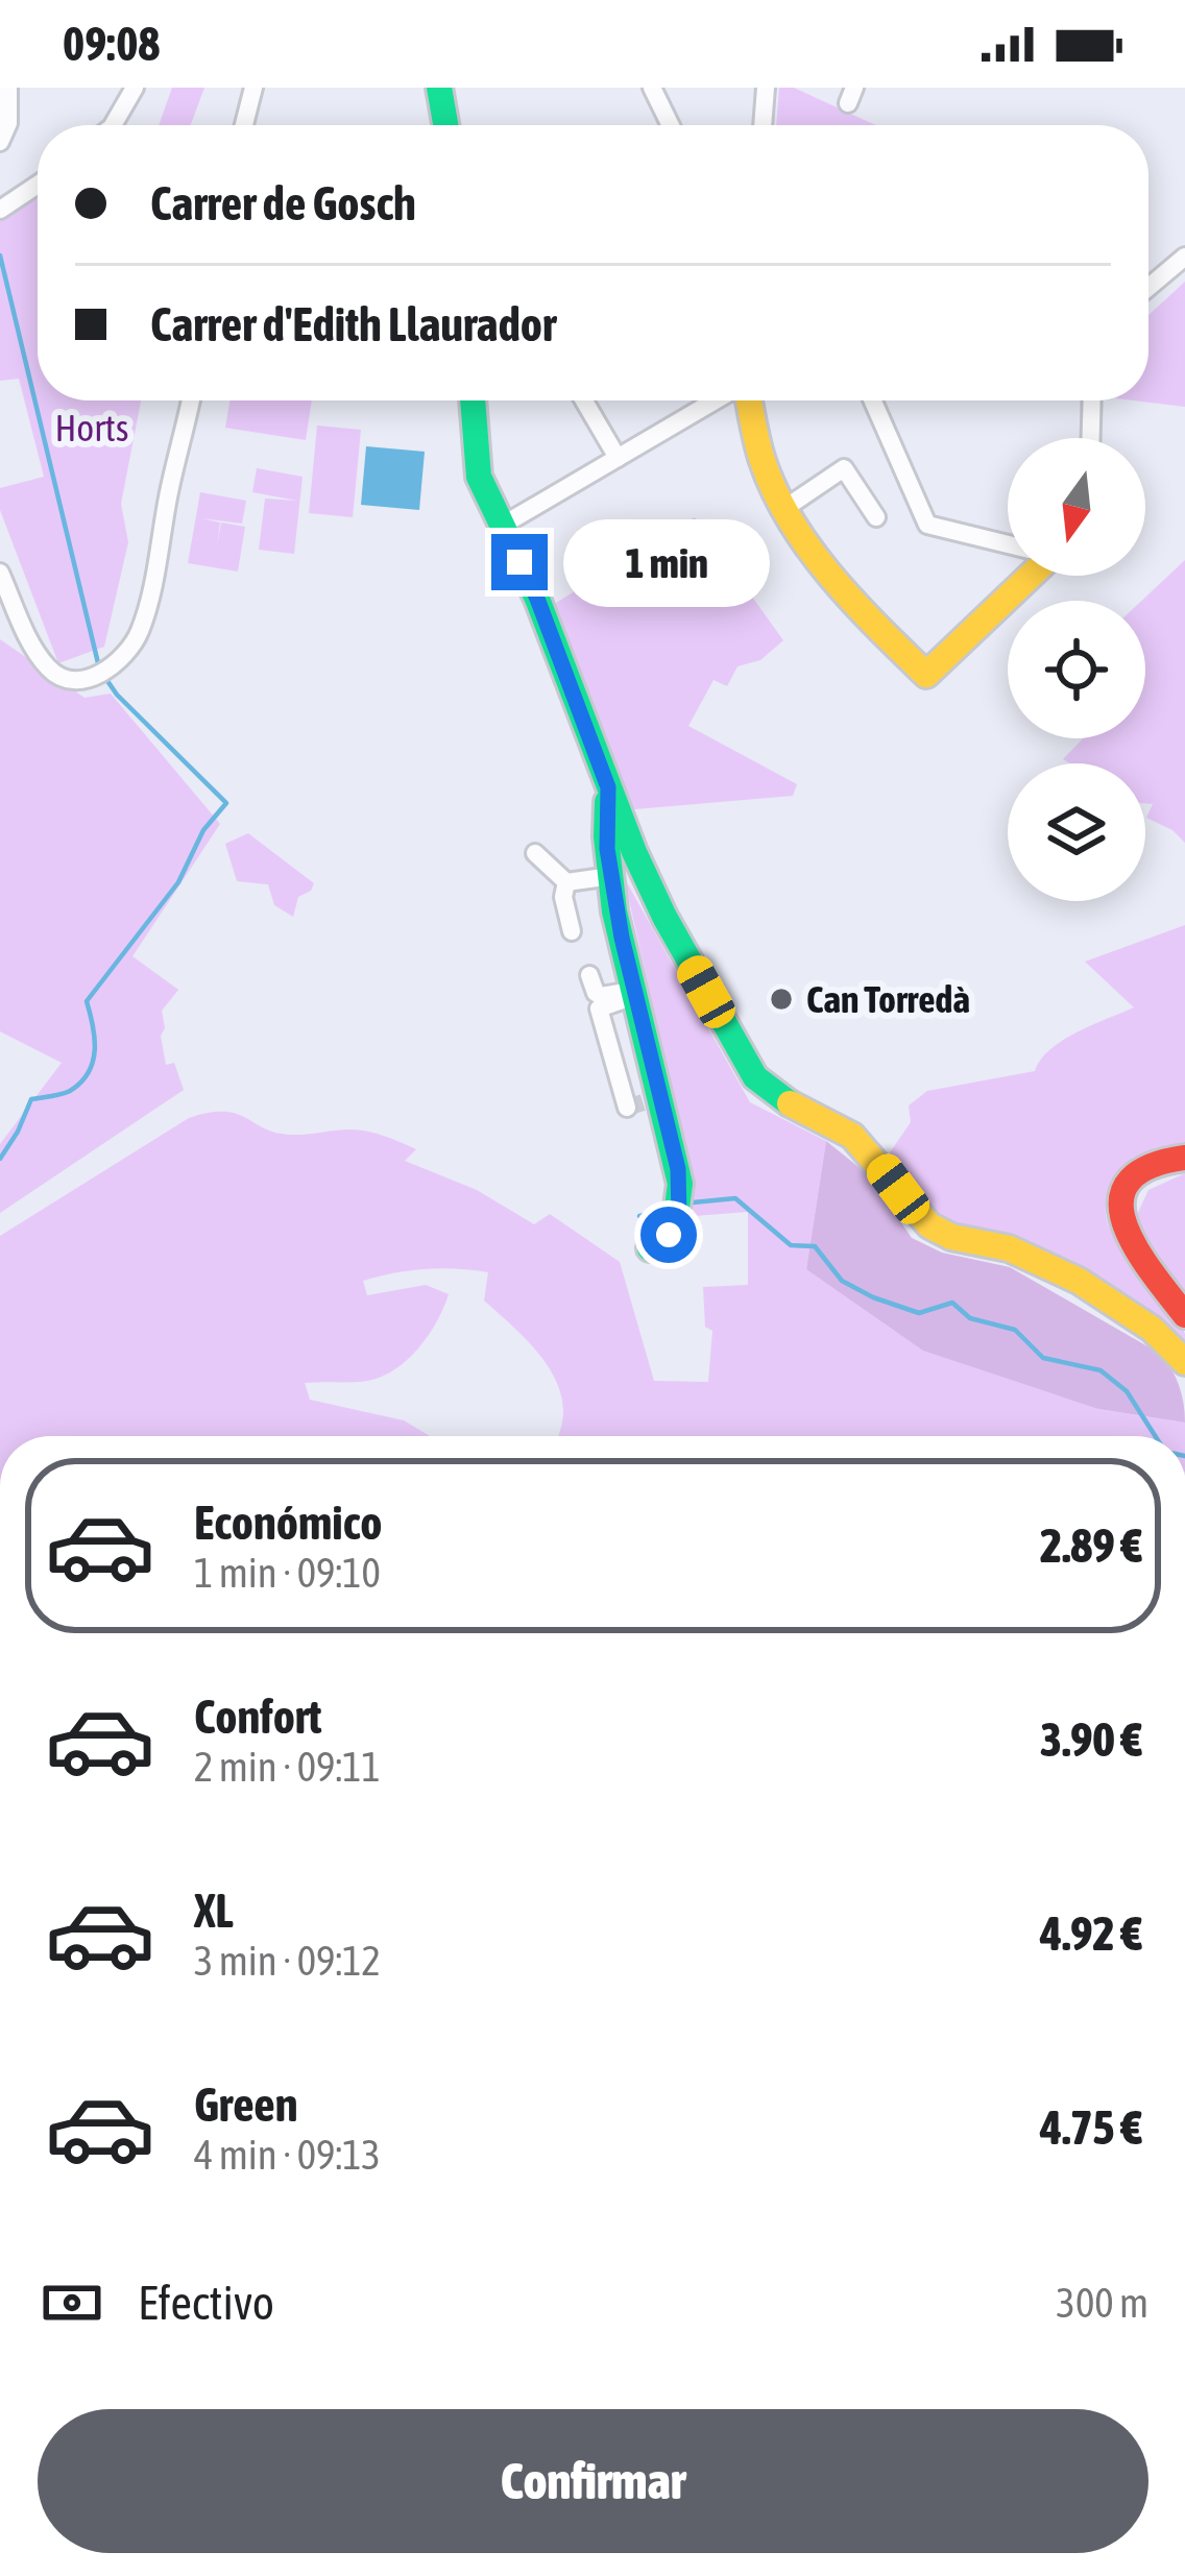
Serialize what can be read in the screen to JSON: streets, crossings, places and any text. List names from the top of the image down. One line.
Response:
{"parks":["Horts"],"places":["Can Torredà"],"north":"bottom","page":{"status":"09:08","banner":["Carrer de Gosch","Carrer d'Edith Llaurador"],"bubble":"1 min","list":[{"name":"Económico","note":"1 min · 09:10","value":"2.89 €"},{"name":"Confort","note":"2 min · 09:11","value":"3.90 €"},{"name":"XL","note":"3 min · 09:12","value":"4.92 €"},{"name":"Green","note":"4 min · 09:13","value":"4.75 €"}],"pay":["Efectivo","300 m"],"buttons":"Confirmar"}}
